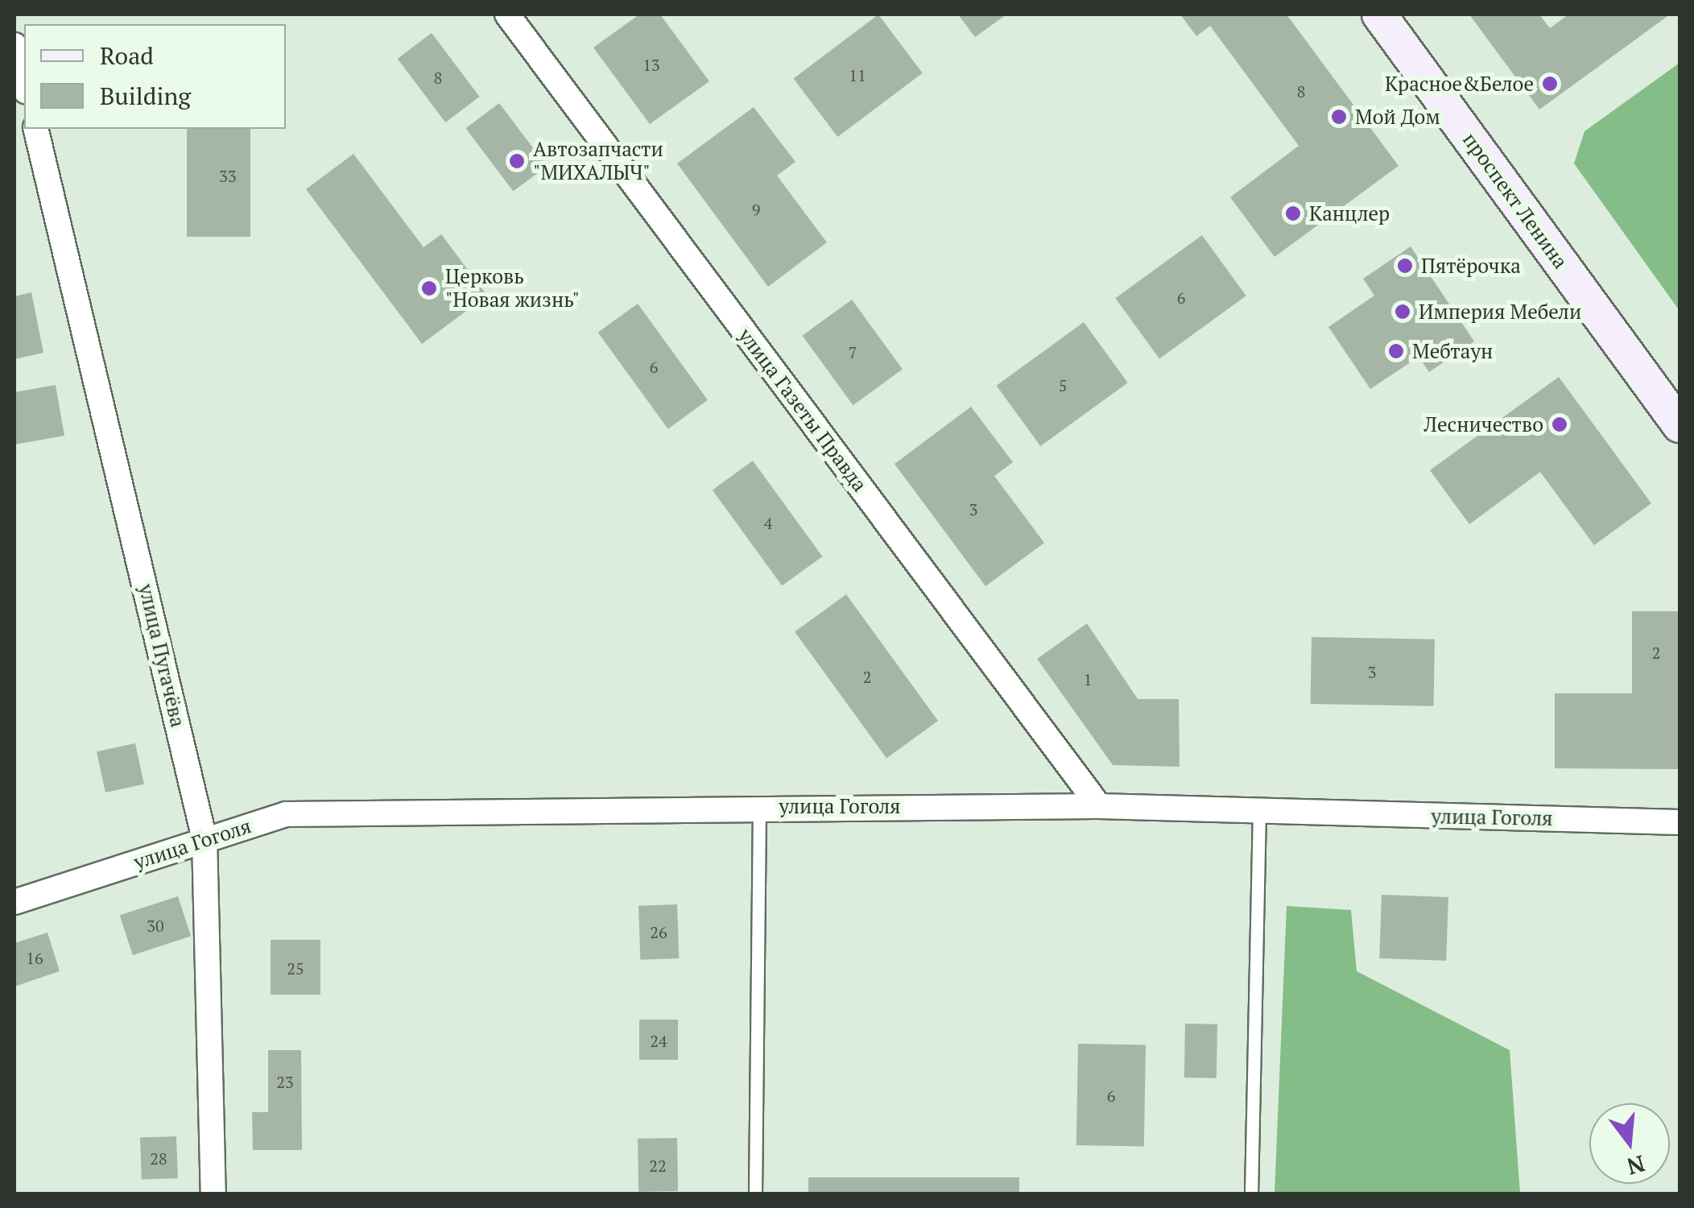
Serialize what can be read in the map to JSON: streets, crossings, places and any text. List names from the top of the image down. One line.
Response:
{"streets":{"main road":["проспект Ленина"],"street":["улица Газеты Правда","улица Пугачёва","улица Гоголя"]},"crossings":[["улица Газеты Правда","улица Гоголя"],["улица Пугачёва","улица Гоголя"]],"places":["Красное&Белое","Мой Дом","Автозапчасти \"МИХАЛЫЧ\"","Канцлер","Пятёрочка","Церковь \"Новая жизнь\"","Империя Мебели","Мебтаун","Лесничество"],"house_numbers":["13","11","8","8","33","9","6","7","6","5","3","4","2","3","2","1","30","26","16","25","24","23","6","28","22"],"legend":["Road","Building"],"north":"bottom"}
